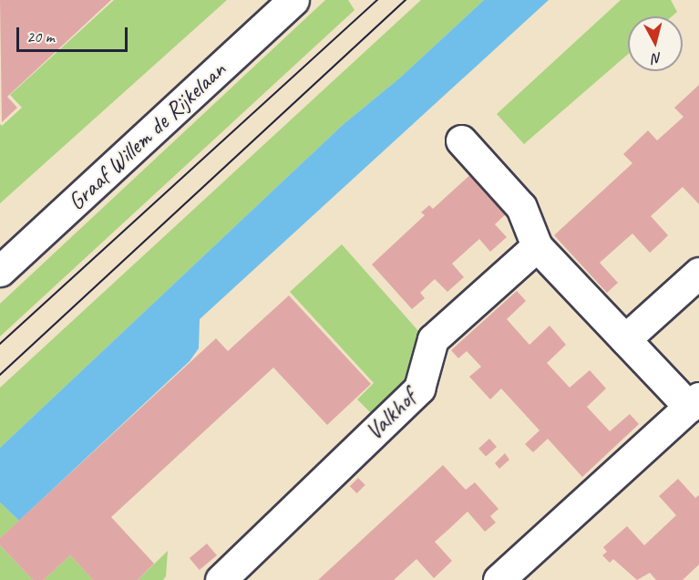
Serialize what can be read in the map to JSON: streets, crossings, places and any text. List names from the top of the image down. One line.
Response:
{"streets":{"street":["Graaf Willem de Rijkelaan","Valkhof"]},"scale_bar":"20 m","north":"bottom"}
